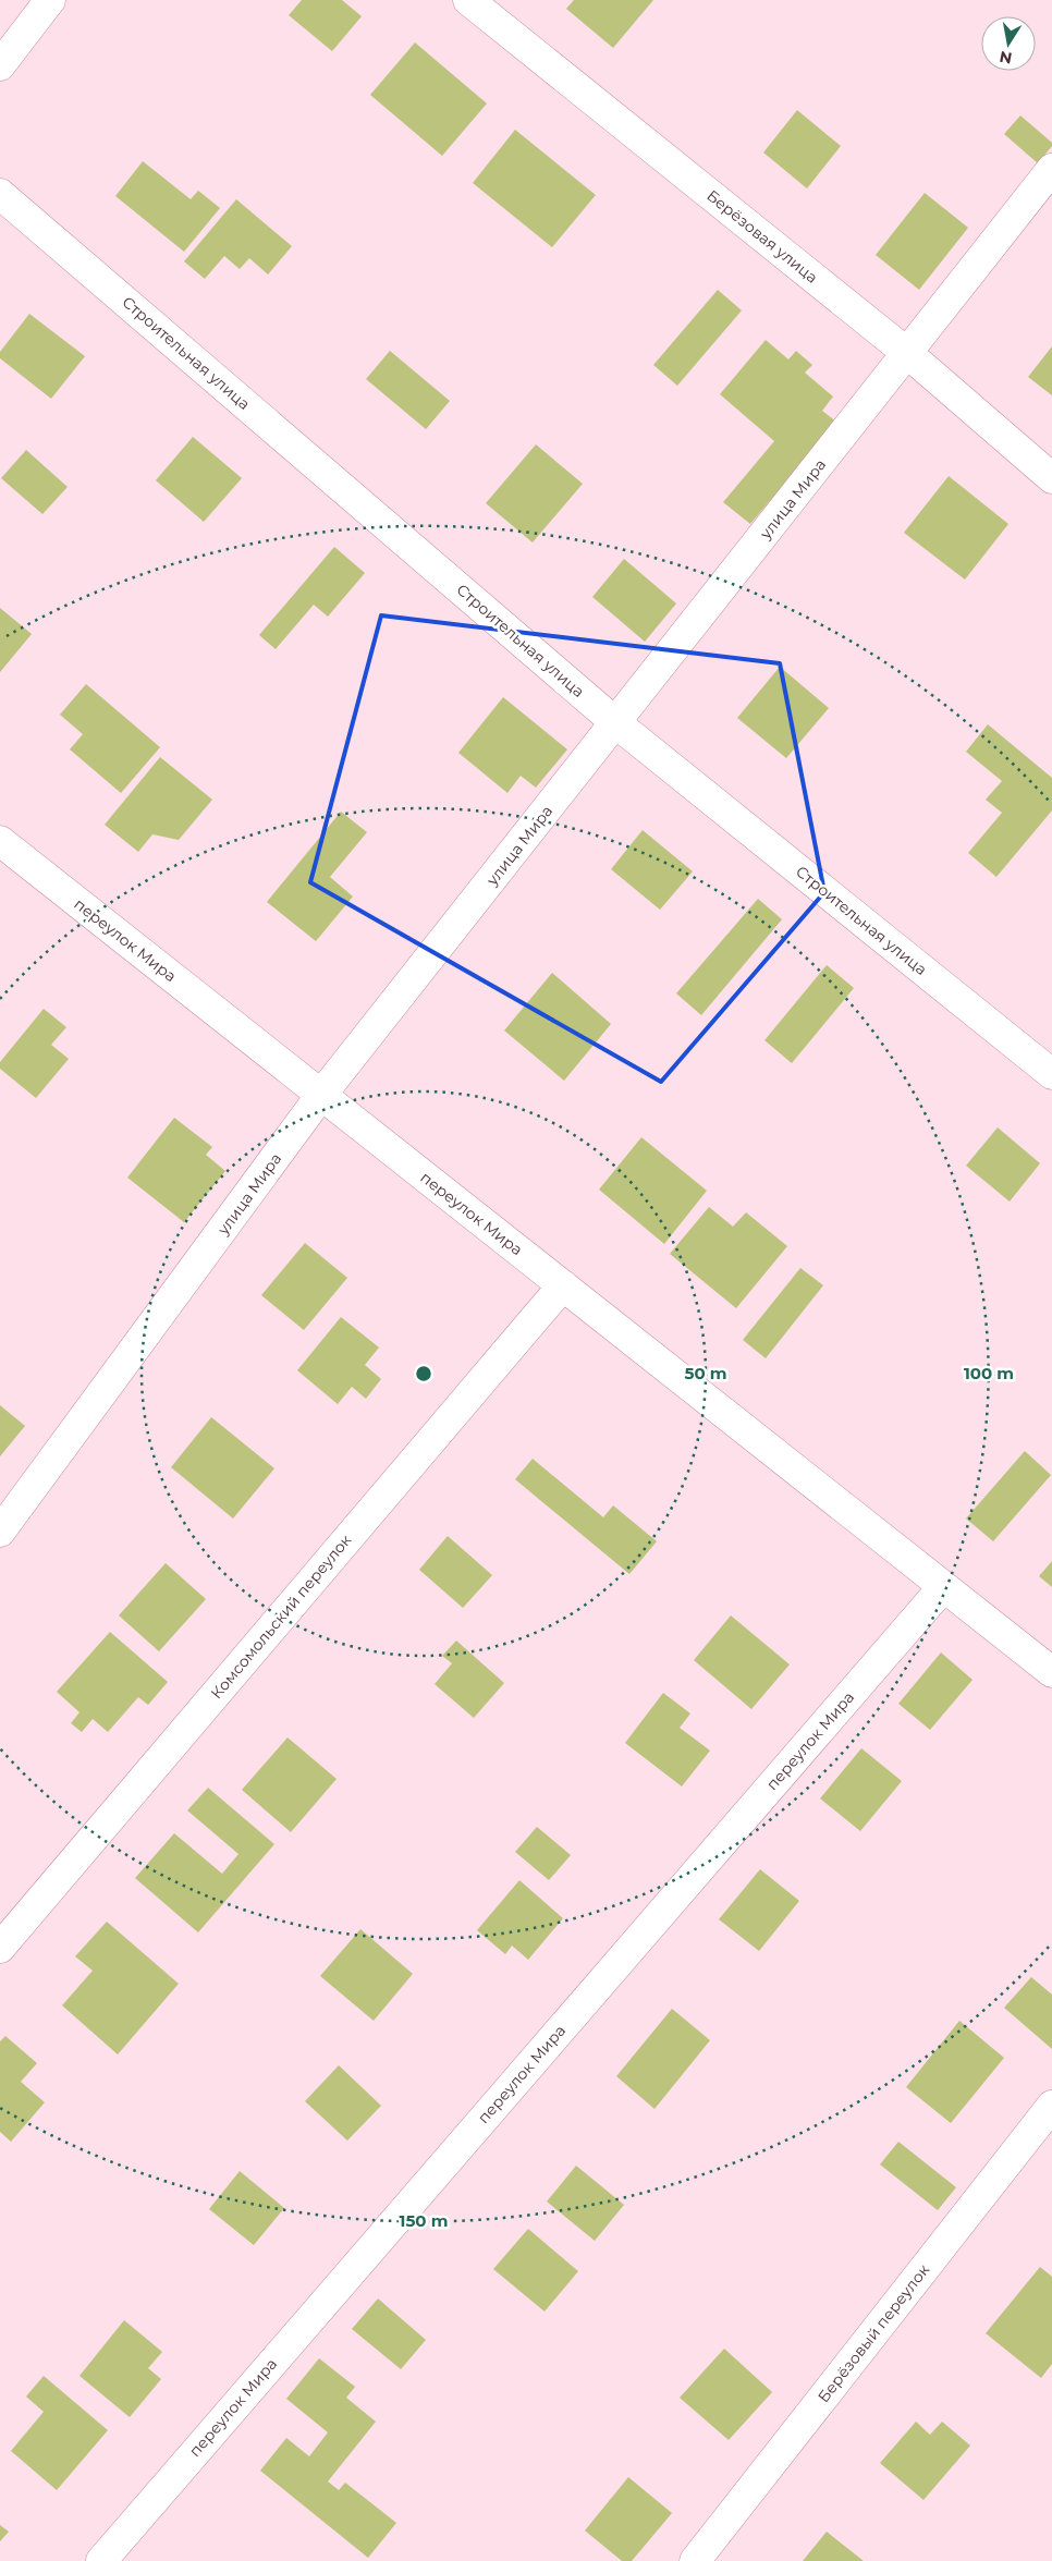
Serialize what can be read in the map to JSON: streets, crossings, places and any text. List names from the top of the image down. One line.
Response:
{"streets":{"street":["Берёзовая улица","Строительная улица","улица Мира","переулок Мира","Комсомольский переулок","Берёзовый переулок"]},"crossings":[["Берёзовая улица","улица Мира"],["Строительная улица","улица Мира"],["улица Мира","переулок Мира"],["переулок Мира","Комсомольский переулок"]],"north":"bottom","rings":["50 m","100 m","150 m"]}
